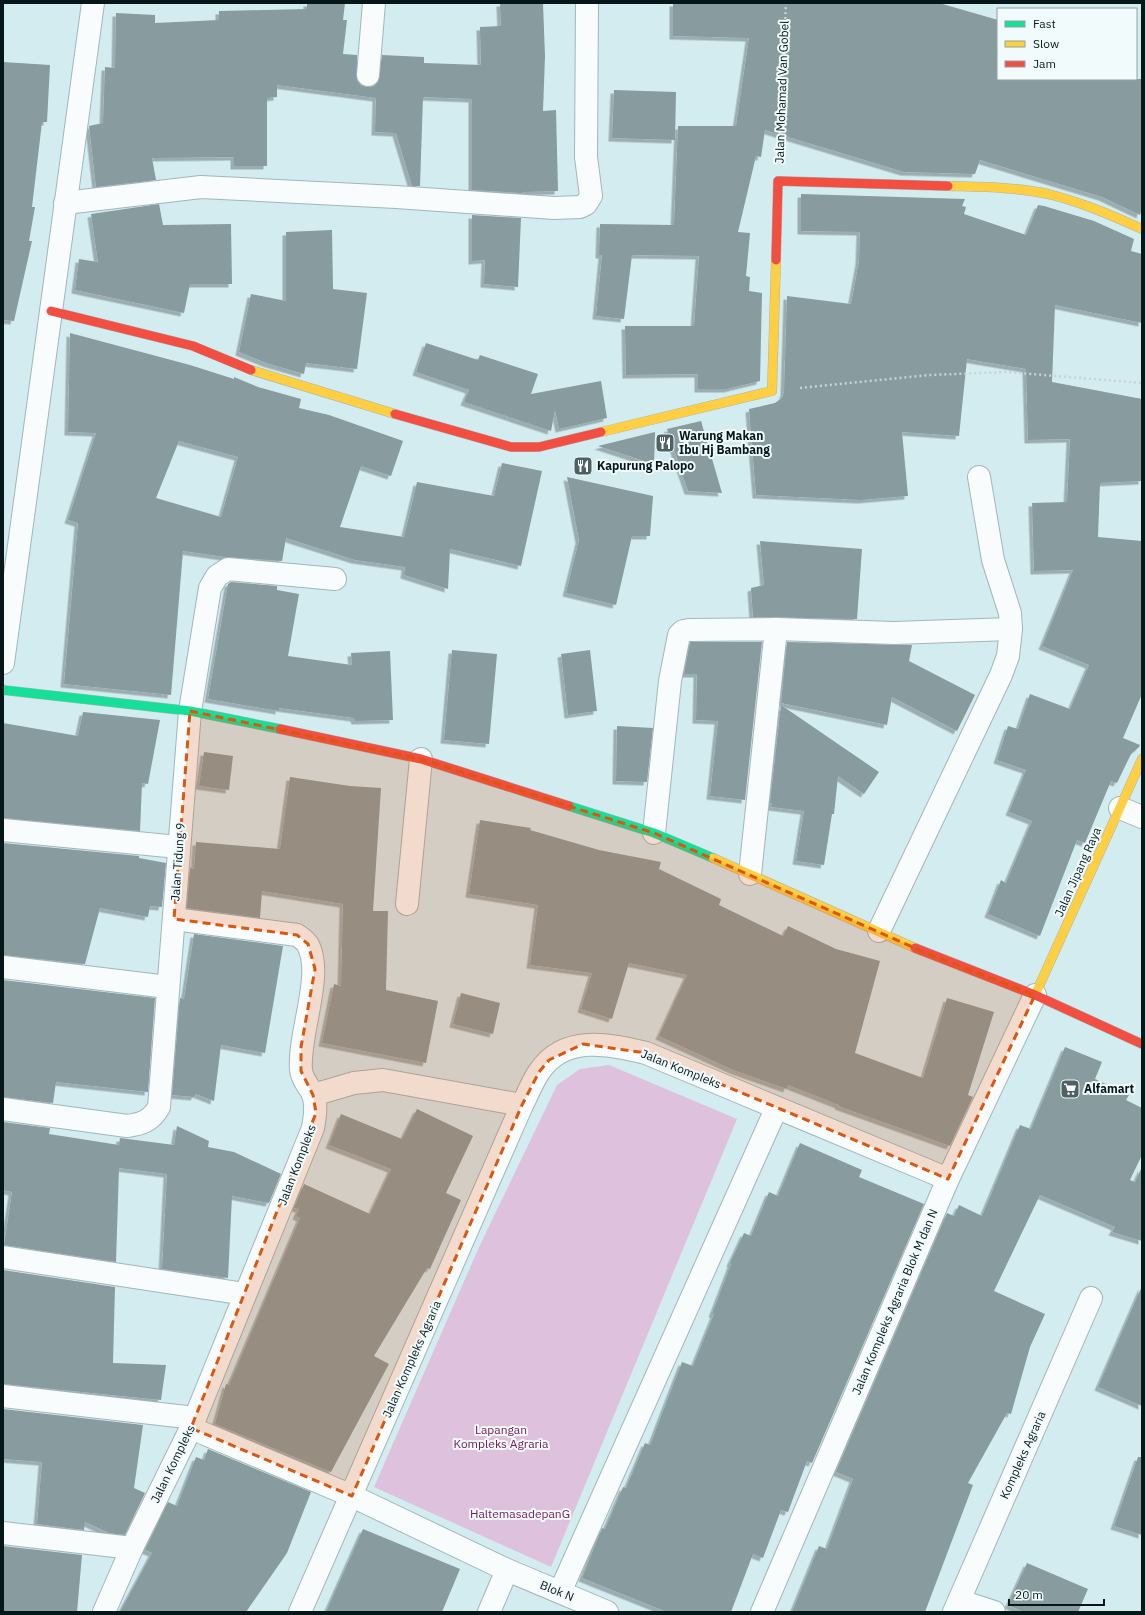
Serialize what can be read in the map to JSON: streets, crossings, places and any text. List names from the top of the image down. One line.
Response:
{"streets":{"street":["Jalan Tidung 9","Jalan Jipang Raya","Jalan Kompleks","Jalan Kompleks Agraria Blok M dan N","Jalan Kompleks Agraria","Kompleks Agraria","Blok N"],"path":["Jalan Mohamad Van Gobel"]},"crossings":[["Jalan Jipang Raya","Jalan Kompleks Agraria Blok M dan N"],["Jalan Kompleks","Jalan Kompleks Agraria Blok M dan N"],["Jalan Kompleks","Jalan Kompleks Agraria"],["Jalan Kompleks","Blok N"],["Jalan Kompleks Agraria","Blok N"]],"parks":["Lapangan Kompleks Agraria","HaltemasadepanG"],"places":{"restaurant":["Warung Makan Ibu Hj Bambang","Kapurung Palopo"],"supermarket":["Alfamart"]},"legend":["Fast","Slow","Jam"],"scale_bar":"20 m"}
